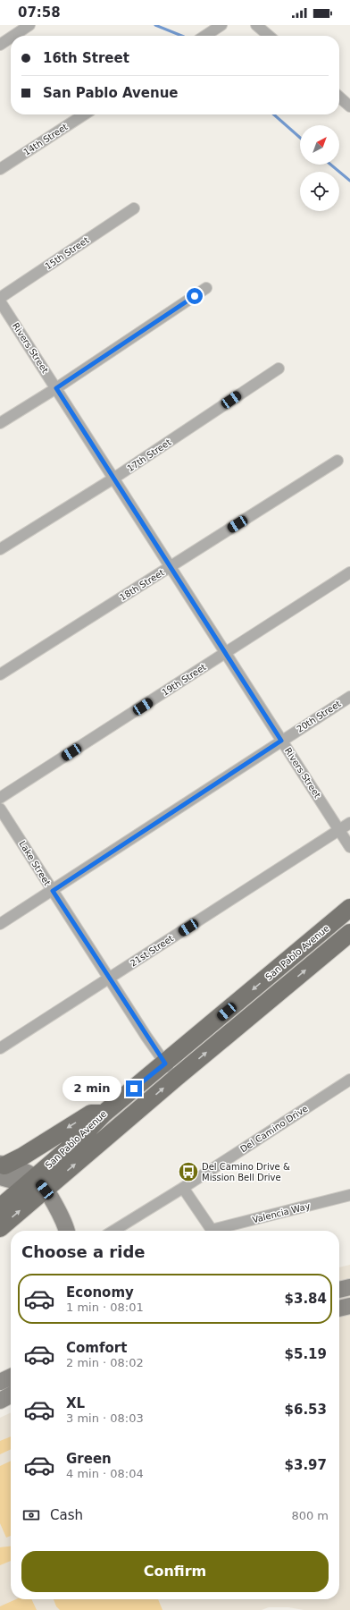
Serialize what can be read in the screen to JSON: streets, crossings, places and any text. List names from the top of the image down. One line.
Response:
{"streets":{"main road":["San Pablo Avenue"],"street":["14th Street","15th Street","Rivers Street","17th Street","18th Street","19th Street","20th Street","Lake Street","21st Street","Del Camino Drive","Valencia Way"]},"crossings":[["Rivers Street","17th Street"],["Rivers Street","18th Street"],["Rivers Street","19th Street"],["Rivers Street","20th Street"],["Rivers Street","21st Street"],["20th Street","Lake Street"],["Lake Street","21st Street"],["Lake Street","San Pablo Avenue"]],"places":{"bus stop":["Del Camino Drive & Mission Bell Drive"]},"north":"top right","page":{"status":"07:58","banner":["16th Street","San Pablo Avenue"],"bubble":"2 min","heading":"Choose a ride","list":[{"name":"Economy","note":"1 min · 08:01","value":"$3.84"},{"name":"Comfort","note":"2 min · 08:02","value":"$5.19"},{"name":"XL","note":"3 min · 08:03","value":"$6.53"},{"name":"Green","note":"4 min · 08:04","value":"$3.97"}],"pay":["Cash","800 m"],"buttons":"Confirm"}}
